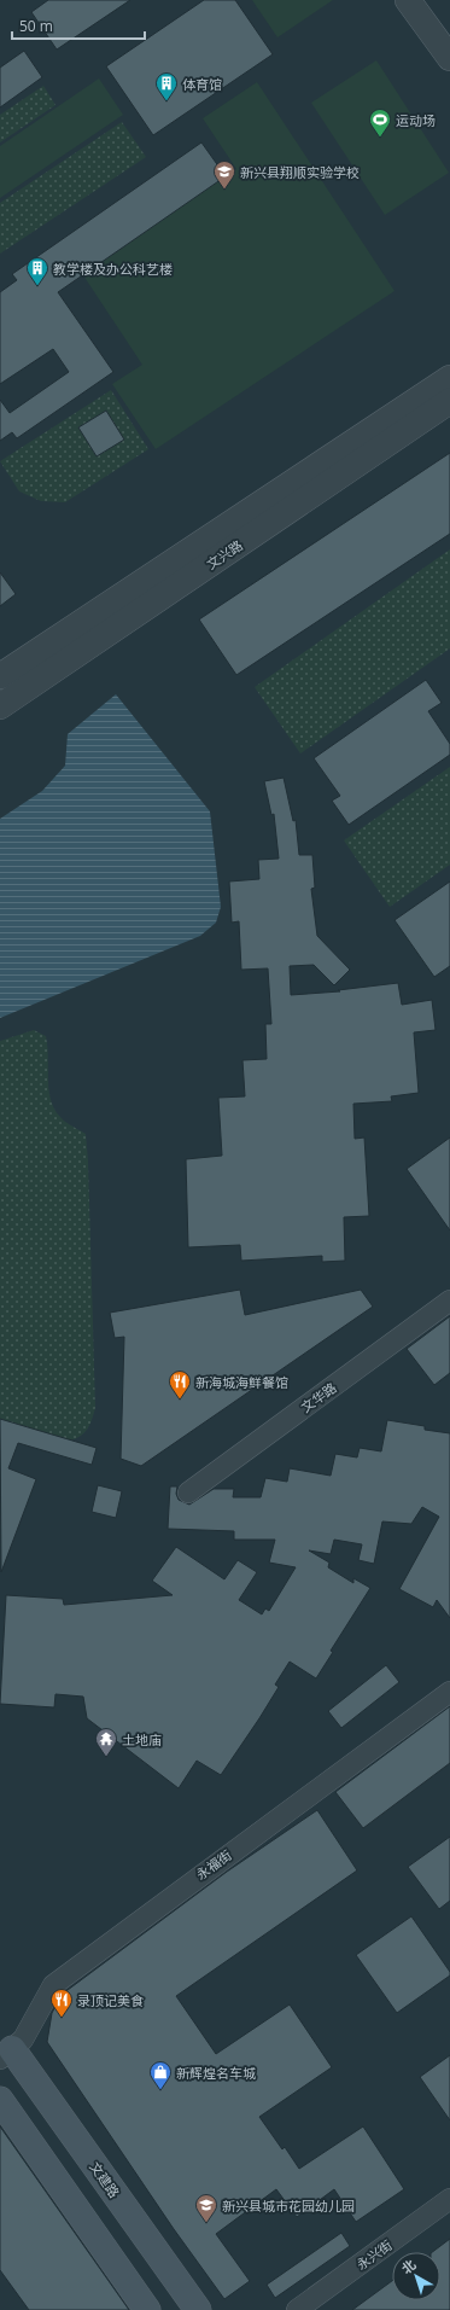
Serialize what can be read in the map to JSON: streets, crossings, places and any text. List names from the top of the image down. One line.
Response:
{"streets":{"main road":["文建路"],"street":["文兴路","文华路","永福街","永兴街"]},"crossings":[["永福街","文建路"]],"places":{"building":["体育馆","教学楼及办公科艺楼"],"sports":["运动场"],"school or university":["新兴县翔顺实验学校","新兴县城市花园幼儿园"],"restaurant":["新海城海鲜餐馆","录顶记美食"],"temple":["土地庙"],"shop":["新辉煌名车城"]},"scale_bar":"50 m","north":"top left"}
